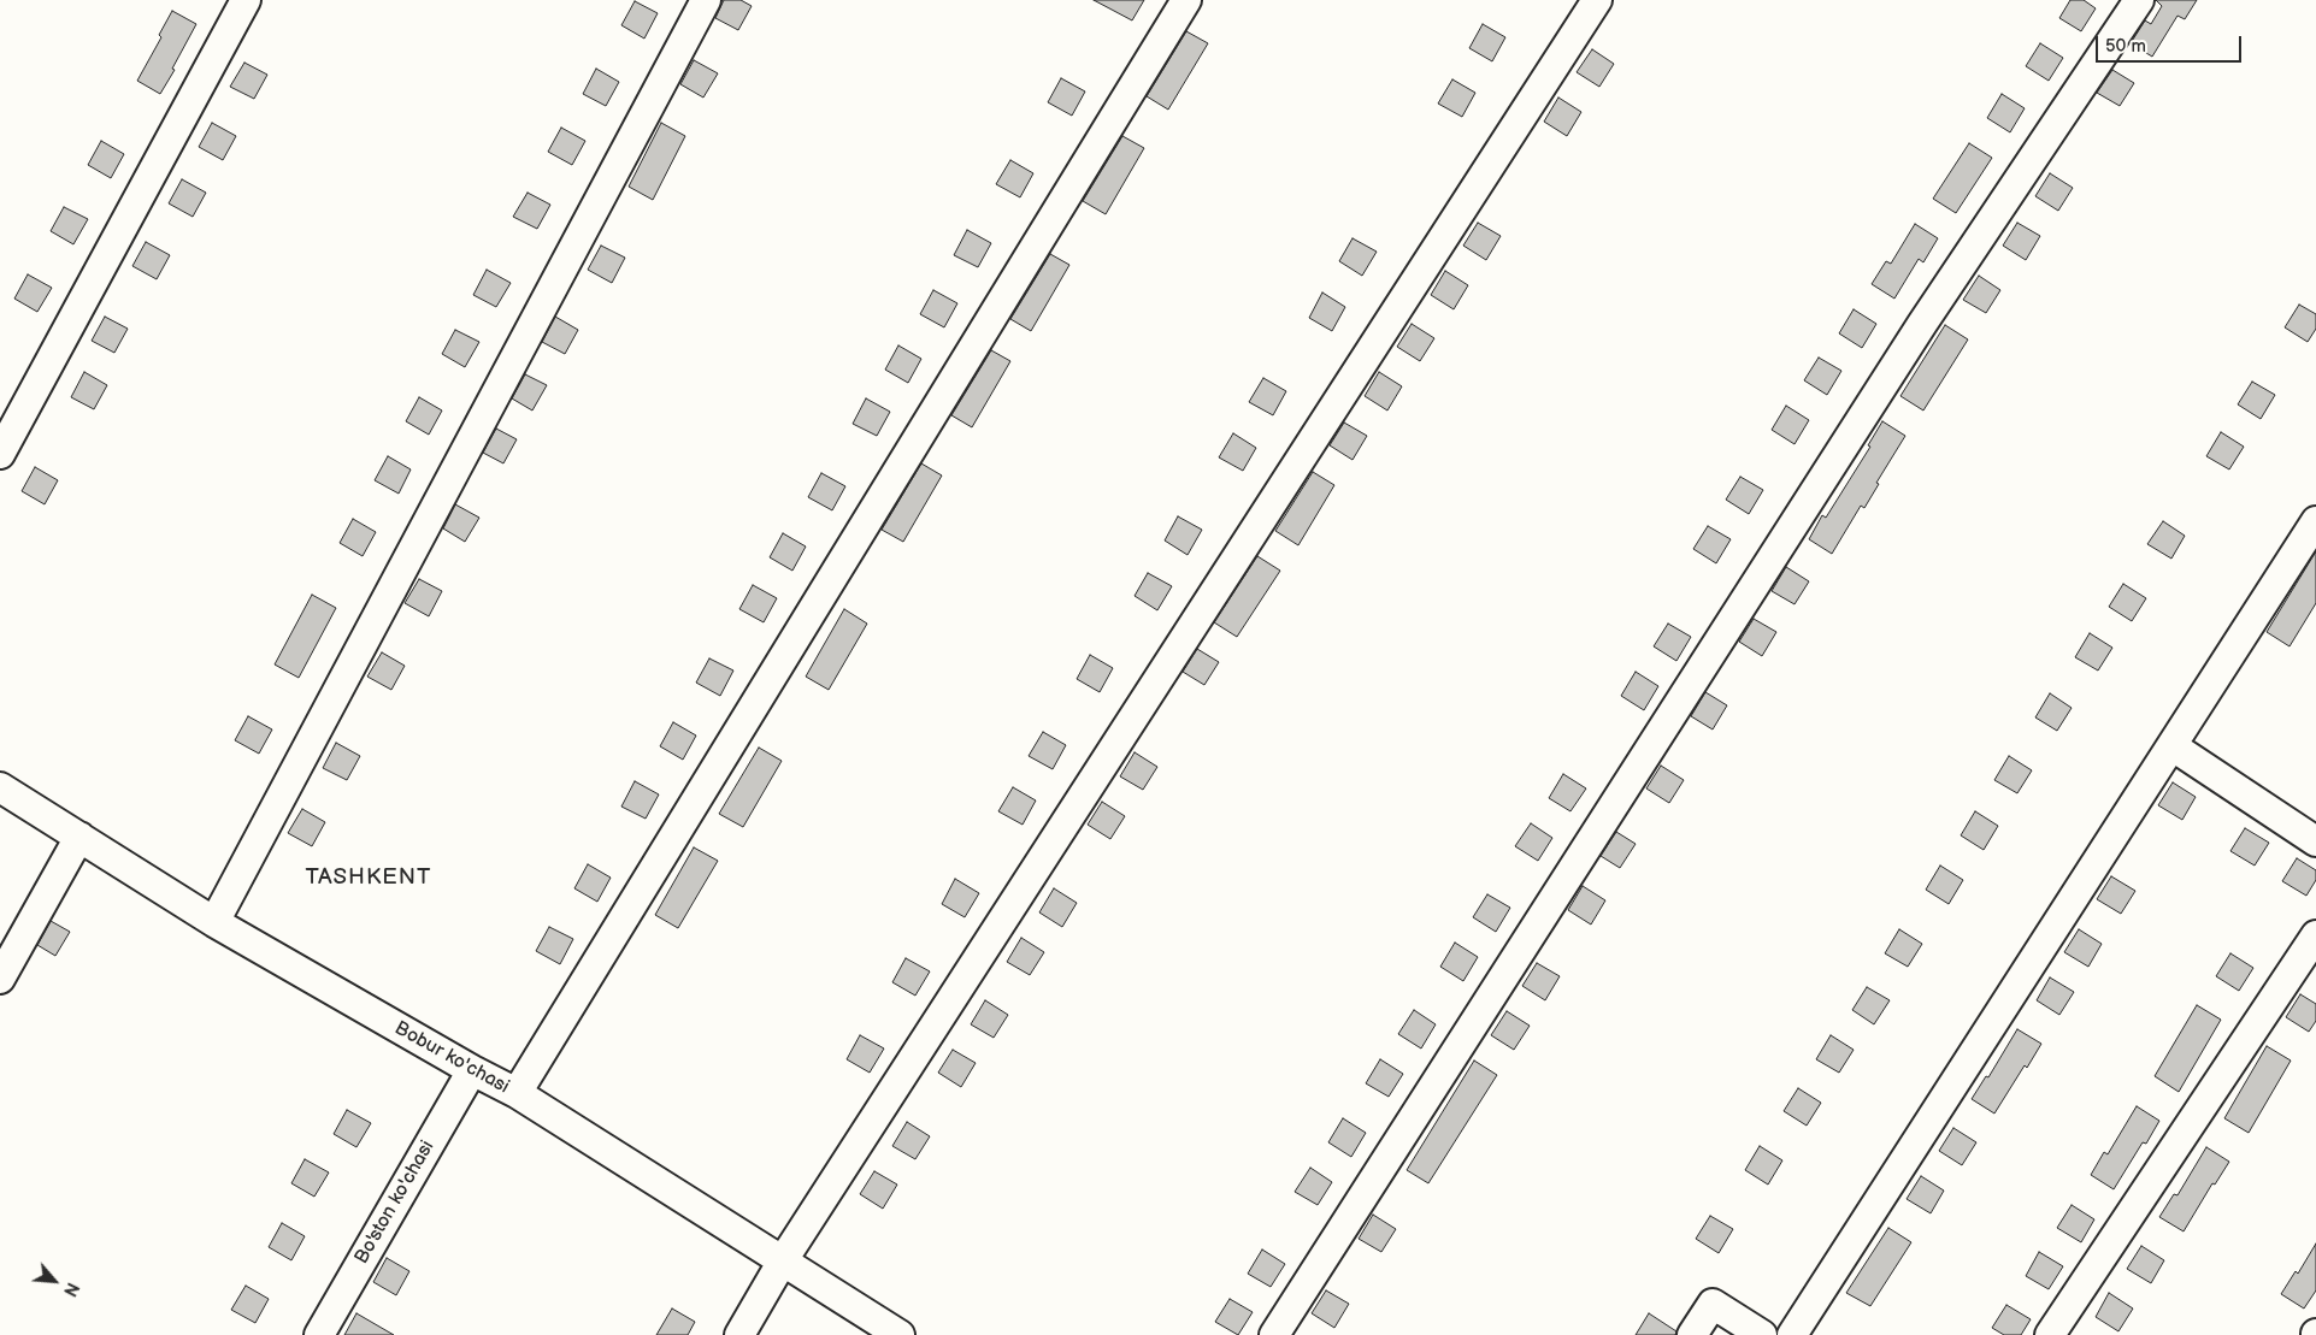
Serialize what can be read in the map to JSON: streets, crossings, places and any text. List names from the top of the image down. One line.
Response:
{"streets":{"street":["Bobur ko'chasi","Bo'ston ko'chasi"]},"crossings":[["Bobur ko'chasi","Bo'ston ko'chasi"]],"districts":["TASHKENT"],"scale_bar":"50 m","north":"bottom right"}
